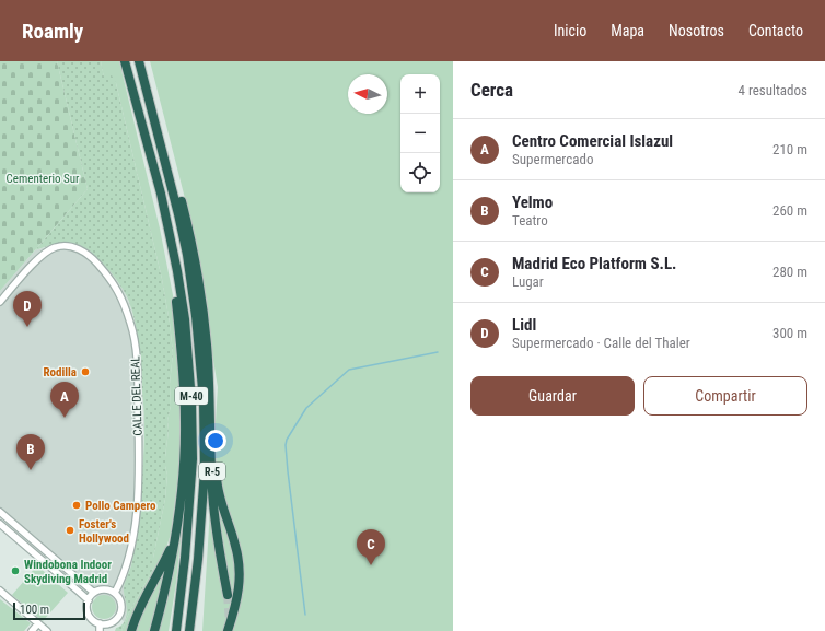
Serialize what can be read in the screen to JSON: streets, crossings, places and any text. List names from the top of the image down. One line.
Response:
{"streets":{"highway":["M-40","R-5"],"street":["CALLE DEL REAL"]},"crossings":[["M-40","R-5"]],"parks":["Cementerio Sur"],"places":["Rodilla","Pollo Campero","Foster's Hollywood","Windobona Indoor Skydiving Madrid"],"scale_bar":"100 m","north":"left","page":{"header":"Roamly","nav":["Inicio","Mapa","Nosotros","Contacto"],"heading":["Cerca","4 resultados"],"map_buttons":["+","−"],"list":[{"mark":"A","name":"Centro Comercial Islazul","note":"Supermercado","value":"210 m"},{"mark":"B","name":"Yelmo","note":"Teatro","value":"260 m"},{"mark":"C","name":"Madrid Eco Platform S.L.","note":"Lugar","value":"280 m"},{"mark":"D","name":"Lidl","note":"Supermercado · Calle del Thaler","value":"300 m"}],"pins":["D","A","B","C"],"buttons":["Guardar","Compartir"],"scale":"100 m"}}
